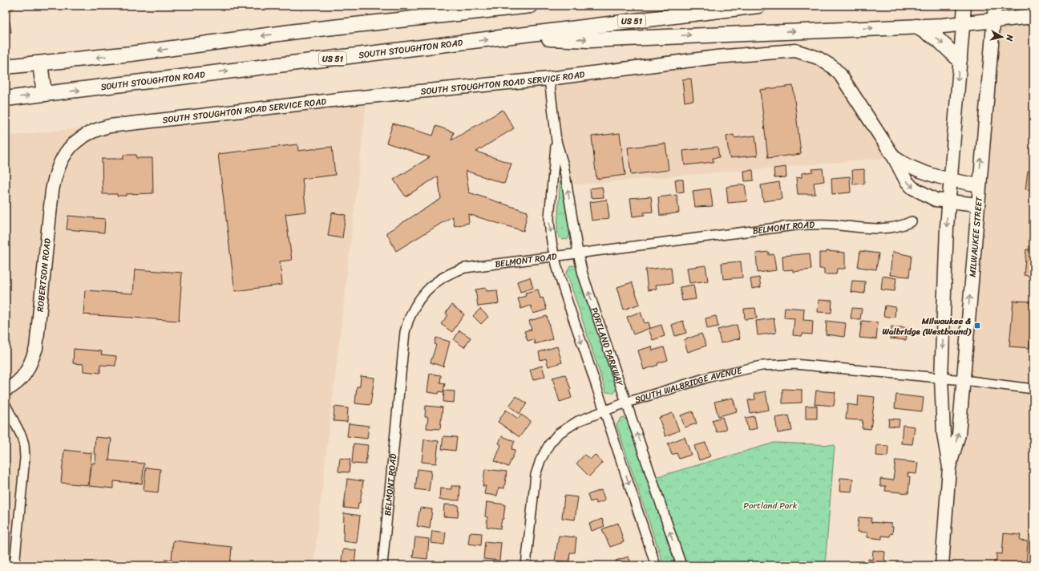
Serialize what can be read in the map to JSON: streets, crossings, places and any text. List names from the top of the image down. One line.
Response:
{"streets":{"main road":["US 51","SOUTH STOUGHTON ROAD"],"street":["SOUTH STOUGHTON ROAD SERVICE ROAD","BELMONT ROAD","MILWAUKEE STREET","ROBERTSON ROAD","PORTLAND PARKWAY","SOUTH WALBRIDGE AVENUE"]},"crossings":[["SOUTH STOUGHTON ROAD SERVICE ROAD","MILWAUKEE STREET"],["SOUTH STOUGHTON ROAD SERVICE ROAD","ROBERTSON ROAD"],["SOUTH STOUGHTON ROAD SERVICE ROAD","PORTLAND PARKWAY"],["BELMONT ROAD","PORTLAND PARKWAY"],["MILWAUKEE STREET","SOUTH WALBRIDGE AVENUE"],["PORTLAND PARKWAY","SOUTH WALBRIDGE AVENUE"]],"parks":["Portland Park"],"places":{"transit":["Milwaukee & Walbridge (Westbound)"]},"north":"right"}
